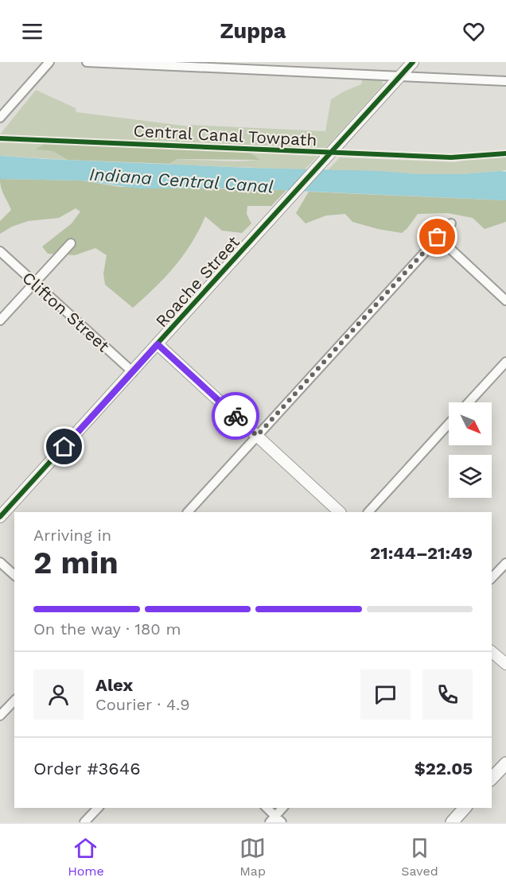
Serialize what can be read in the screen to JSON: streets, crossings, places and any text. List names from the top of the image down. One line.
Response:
{"streets":{"street":["Roache Street","Clifton Street"],"cycle path":["Central Canal Towpath"]},"crossings":[["Roache Street","Clifton Street"]],"water":["Indiana Central Canal"],"north":"bottom right","page":{"header":"Zuppa","heading":["2 min","Arriving in","21:44–21:49"],"panel":["Alex","Courier · 4.9","Order #3646","$22.05"],"bar":"On the way · 180 m","tabs":["Home","Map","Saved"]}}
